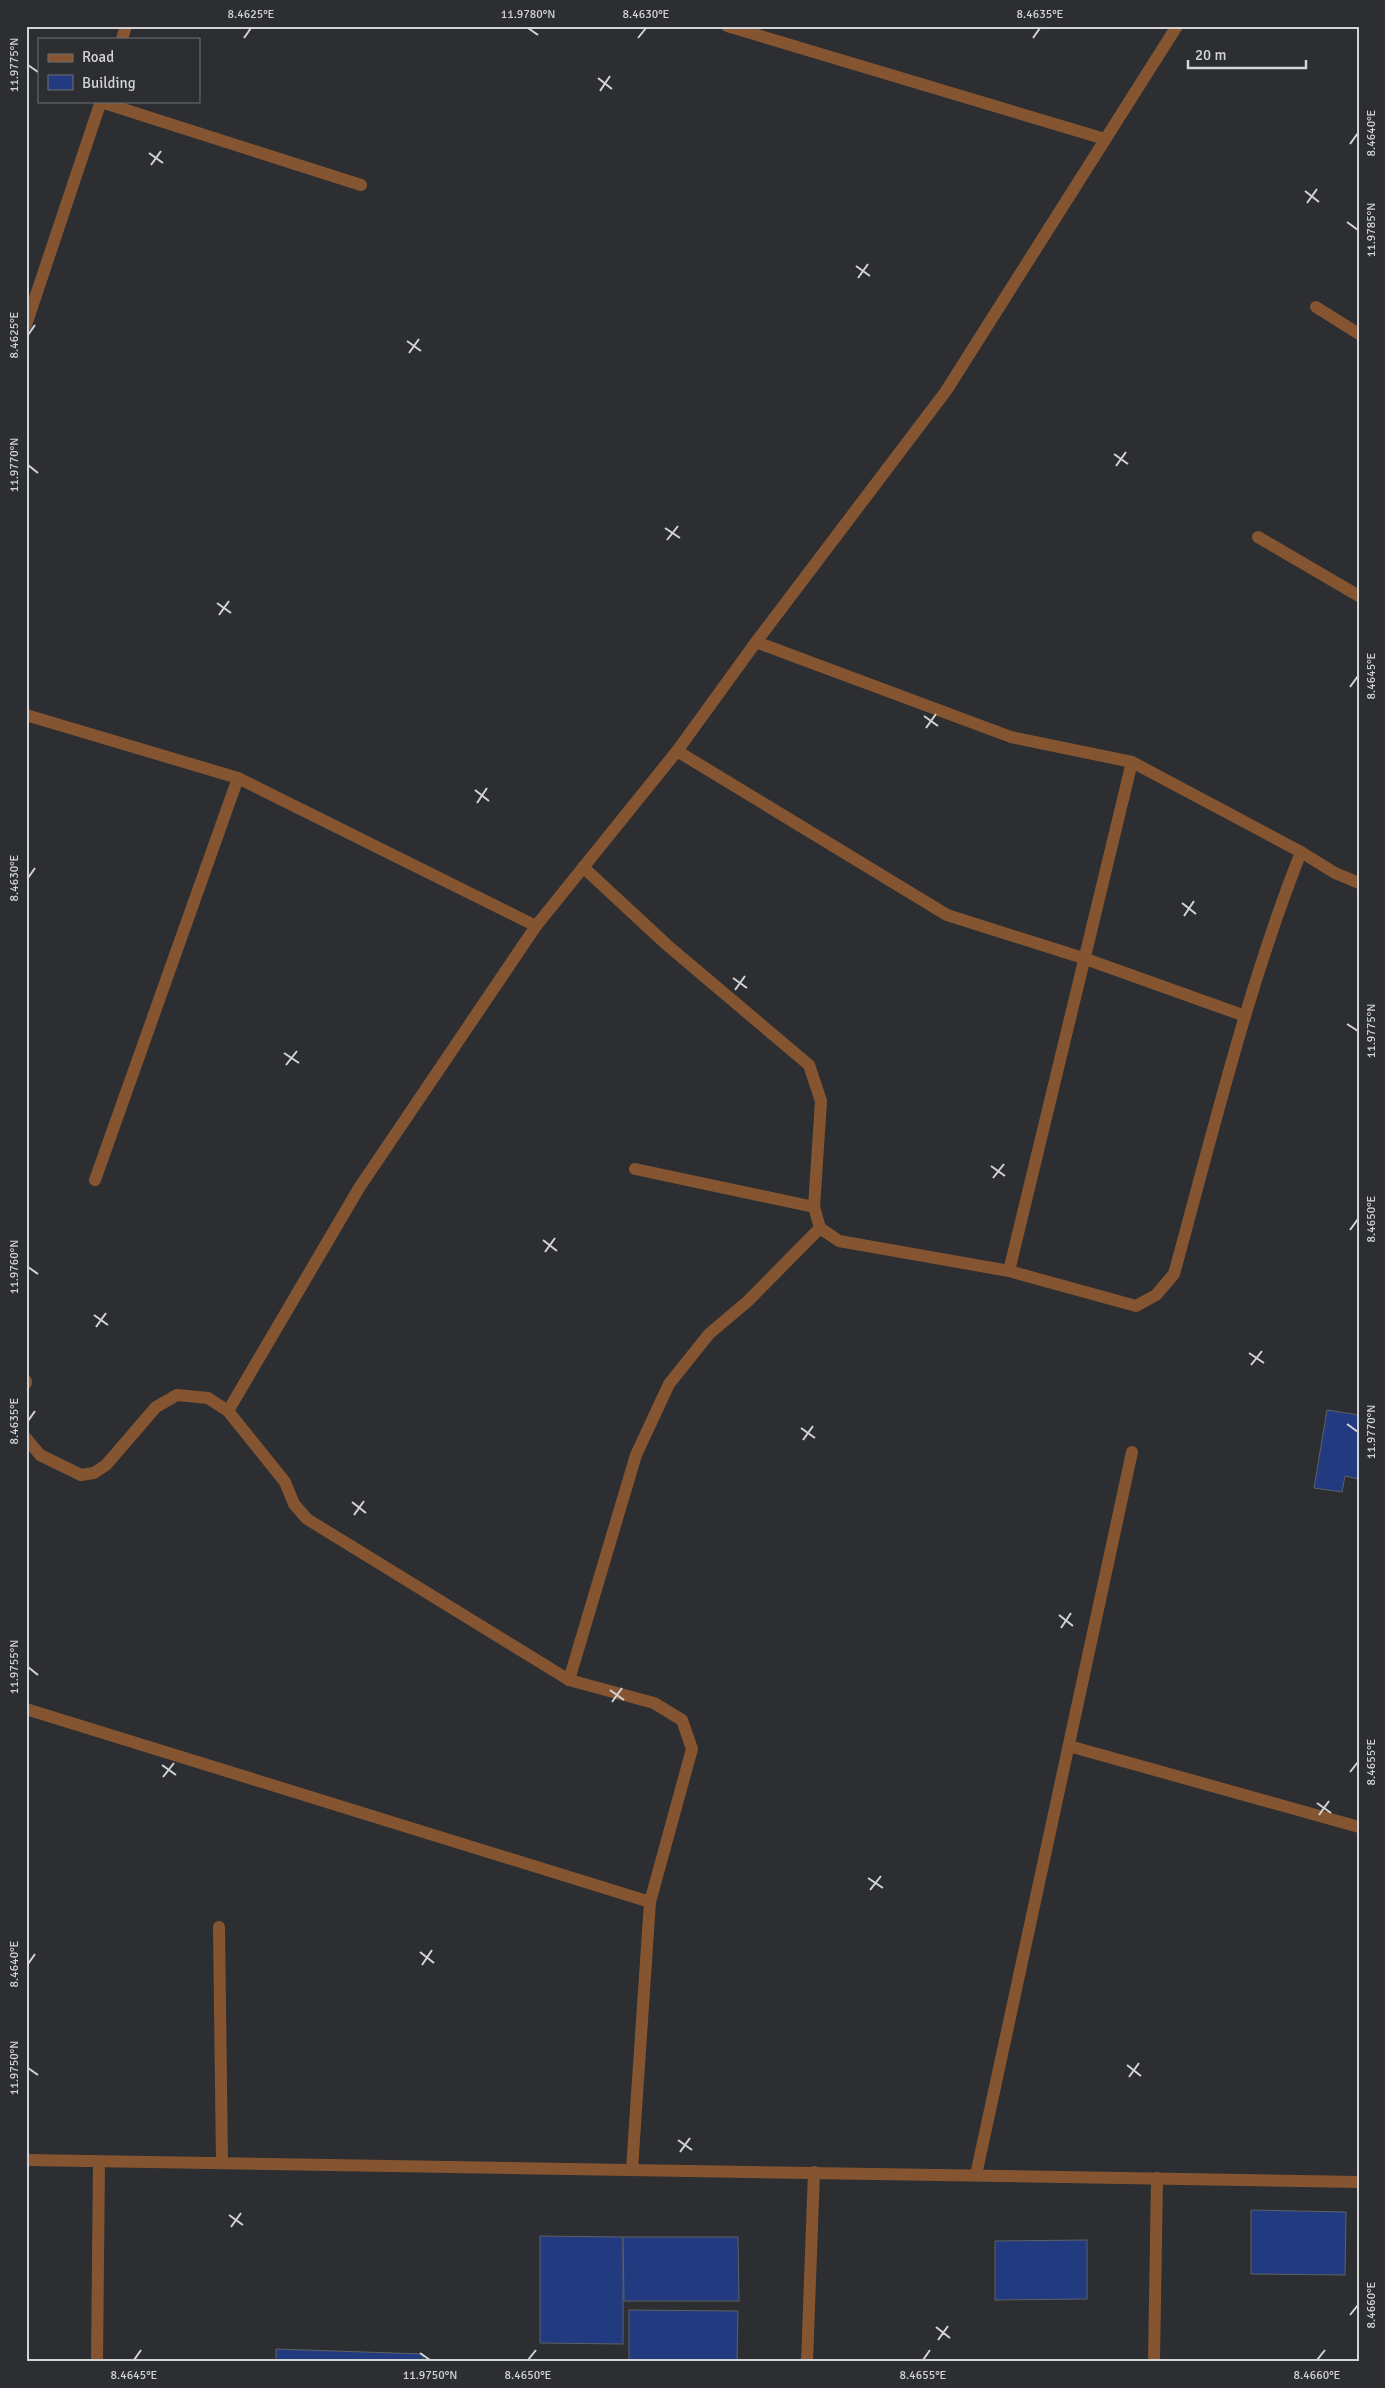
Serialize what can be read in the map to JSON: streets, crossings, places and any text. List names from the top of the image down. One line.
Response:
{"legend":["Road","Building"],"scale_bar":"20 m","coordinates":["8.4625°E","11.9780°N","8.4630°E","8.4635°E","11.9775°N","8.4640°E","11.9785°N","11.9770°N","8.4645°E","8.4650°E","11.9760°N","11.9755°N","8.4655°E","11.9750°N","8.4660°E"]}
